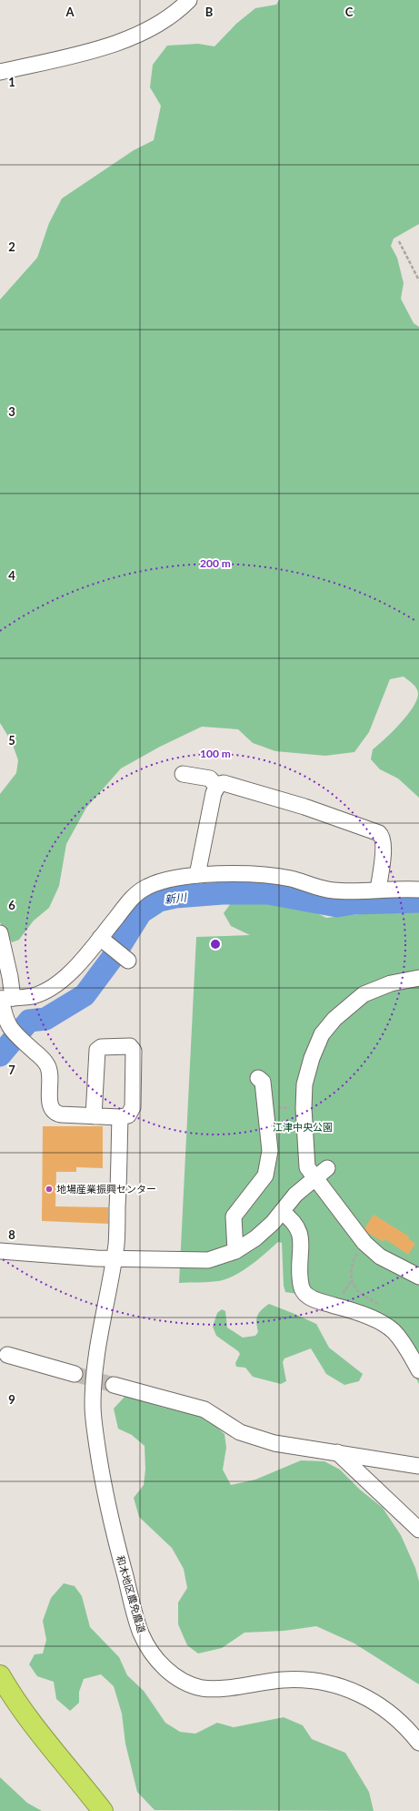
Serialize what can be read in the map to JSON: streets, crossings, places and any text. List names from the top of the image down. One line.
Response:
{"streets":{"street":["和木地区農免農道"]},"water":["新川"],"parks":["江津中央公園"],"places":["地場産業振興センター"],"grid":{"columns":["A","B","C"],"rows":["1","2","3","4","5","6","7","8","9"]},"rings":["200 m","100 m"]}
